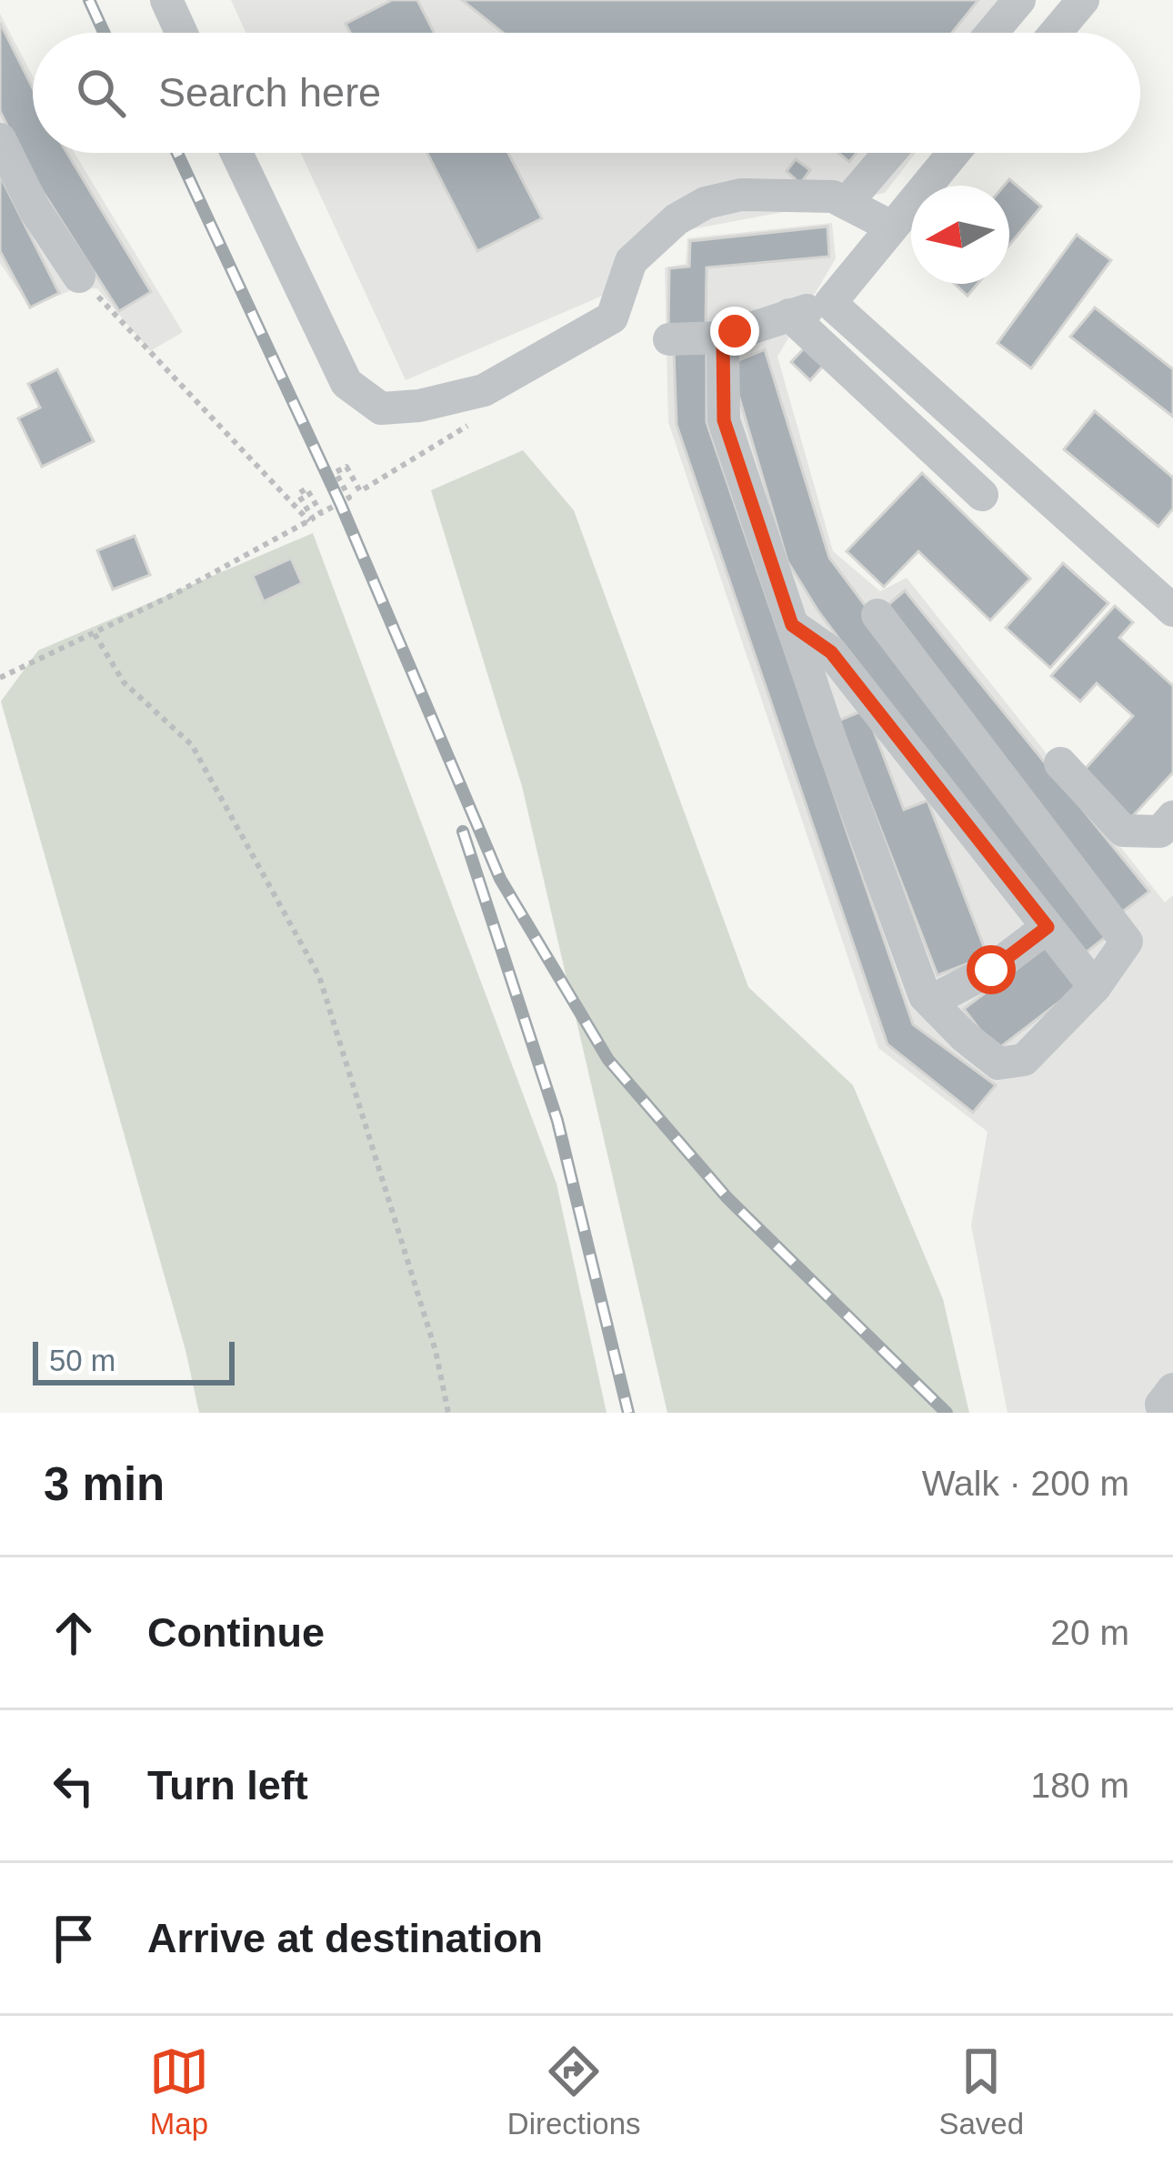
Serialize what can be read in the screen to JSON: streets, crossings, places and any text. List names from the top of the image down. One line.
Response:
{"scale_bar":"50 m","north":"left","page":{"search":"Search here","scale":"50 m","heading":["3 min","Walk · 200 m"],"list":[["Continue","20 m"],["Turn left","180 m"],"Arrive at destination"],"nav":["Map","Directions","Saved"]}}
